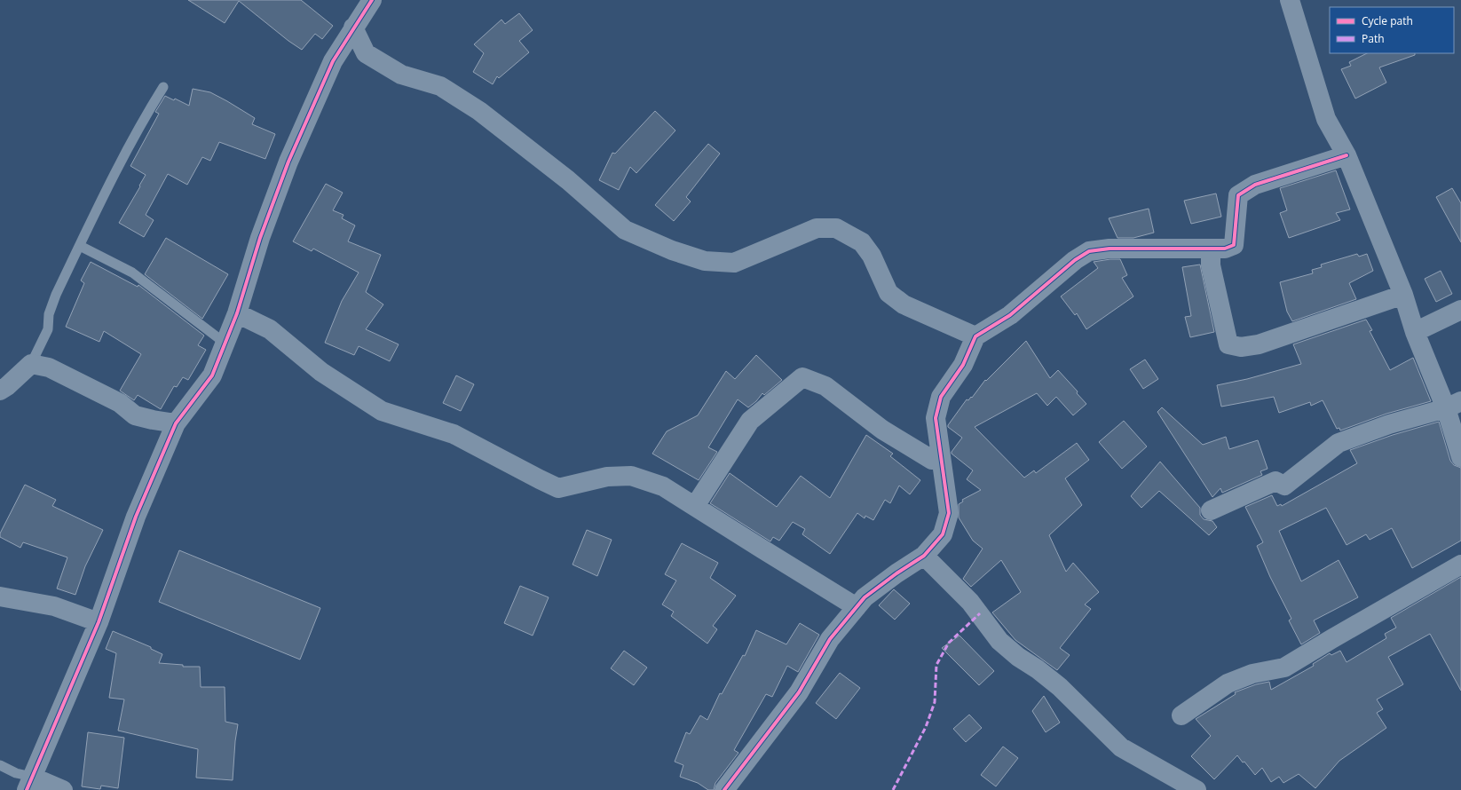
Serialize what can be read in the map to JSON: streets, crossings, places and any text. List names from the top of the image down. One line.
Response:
{"legend":["Cycle path","Path"]}
